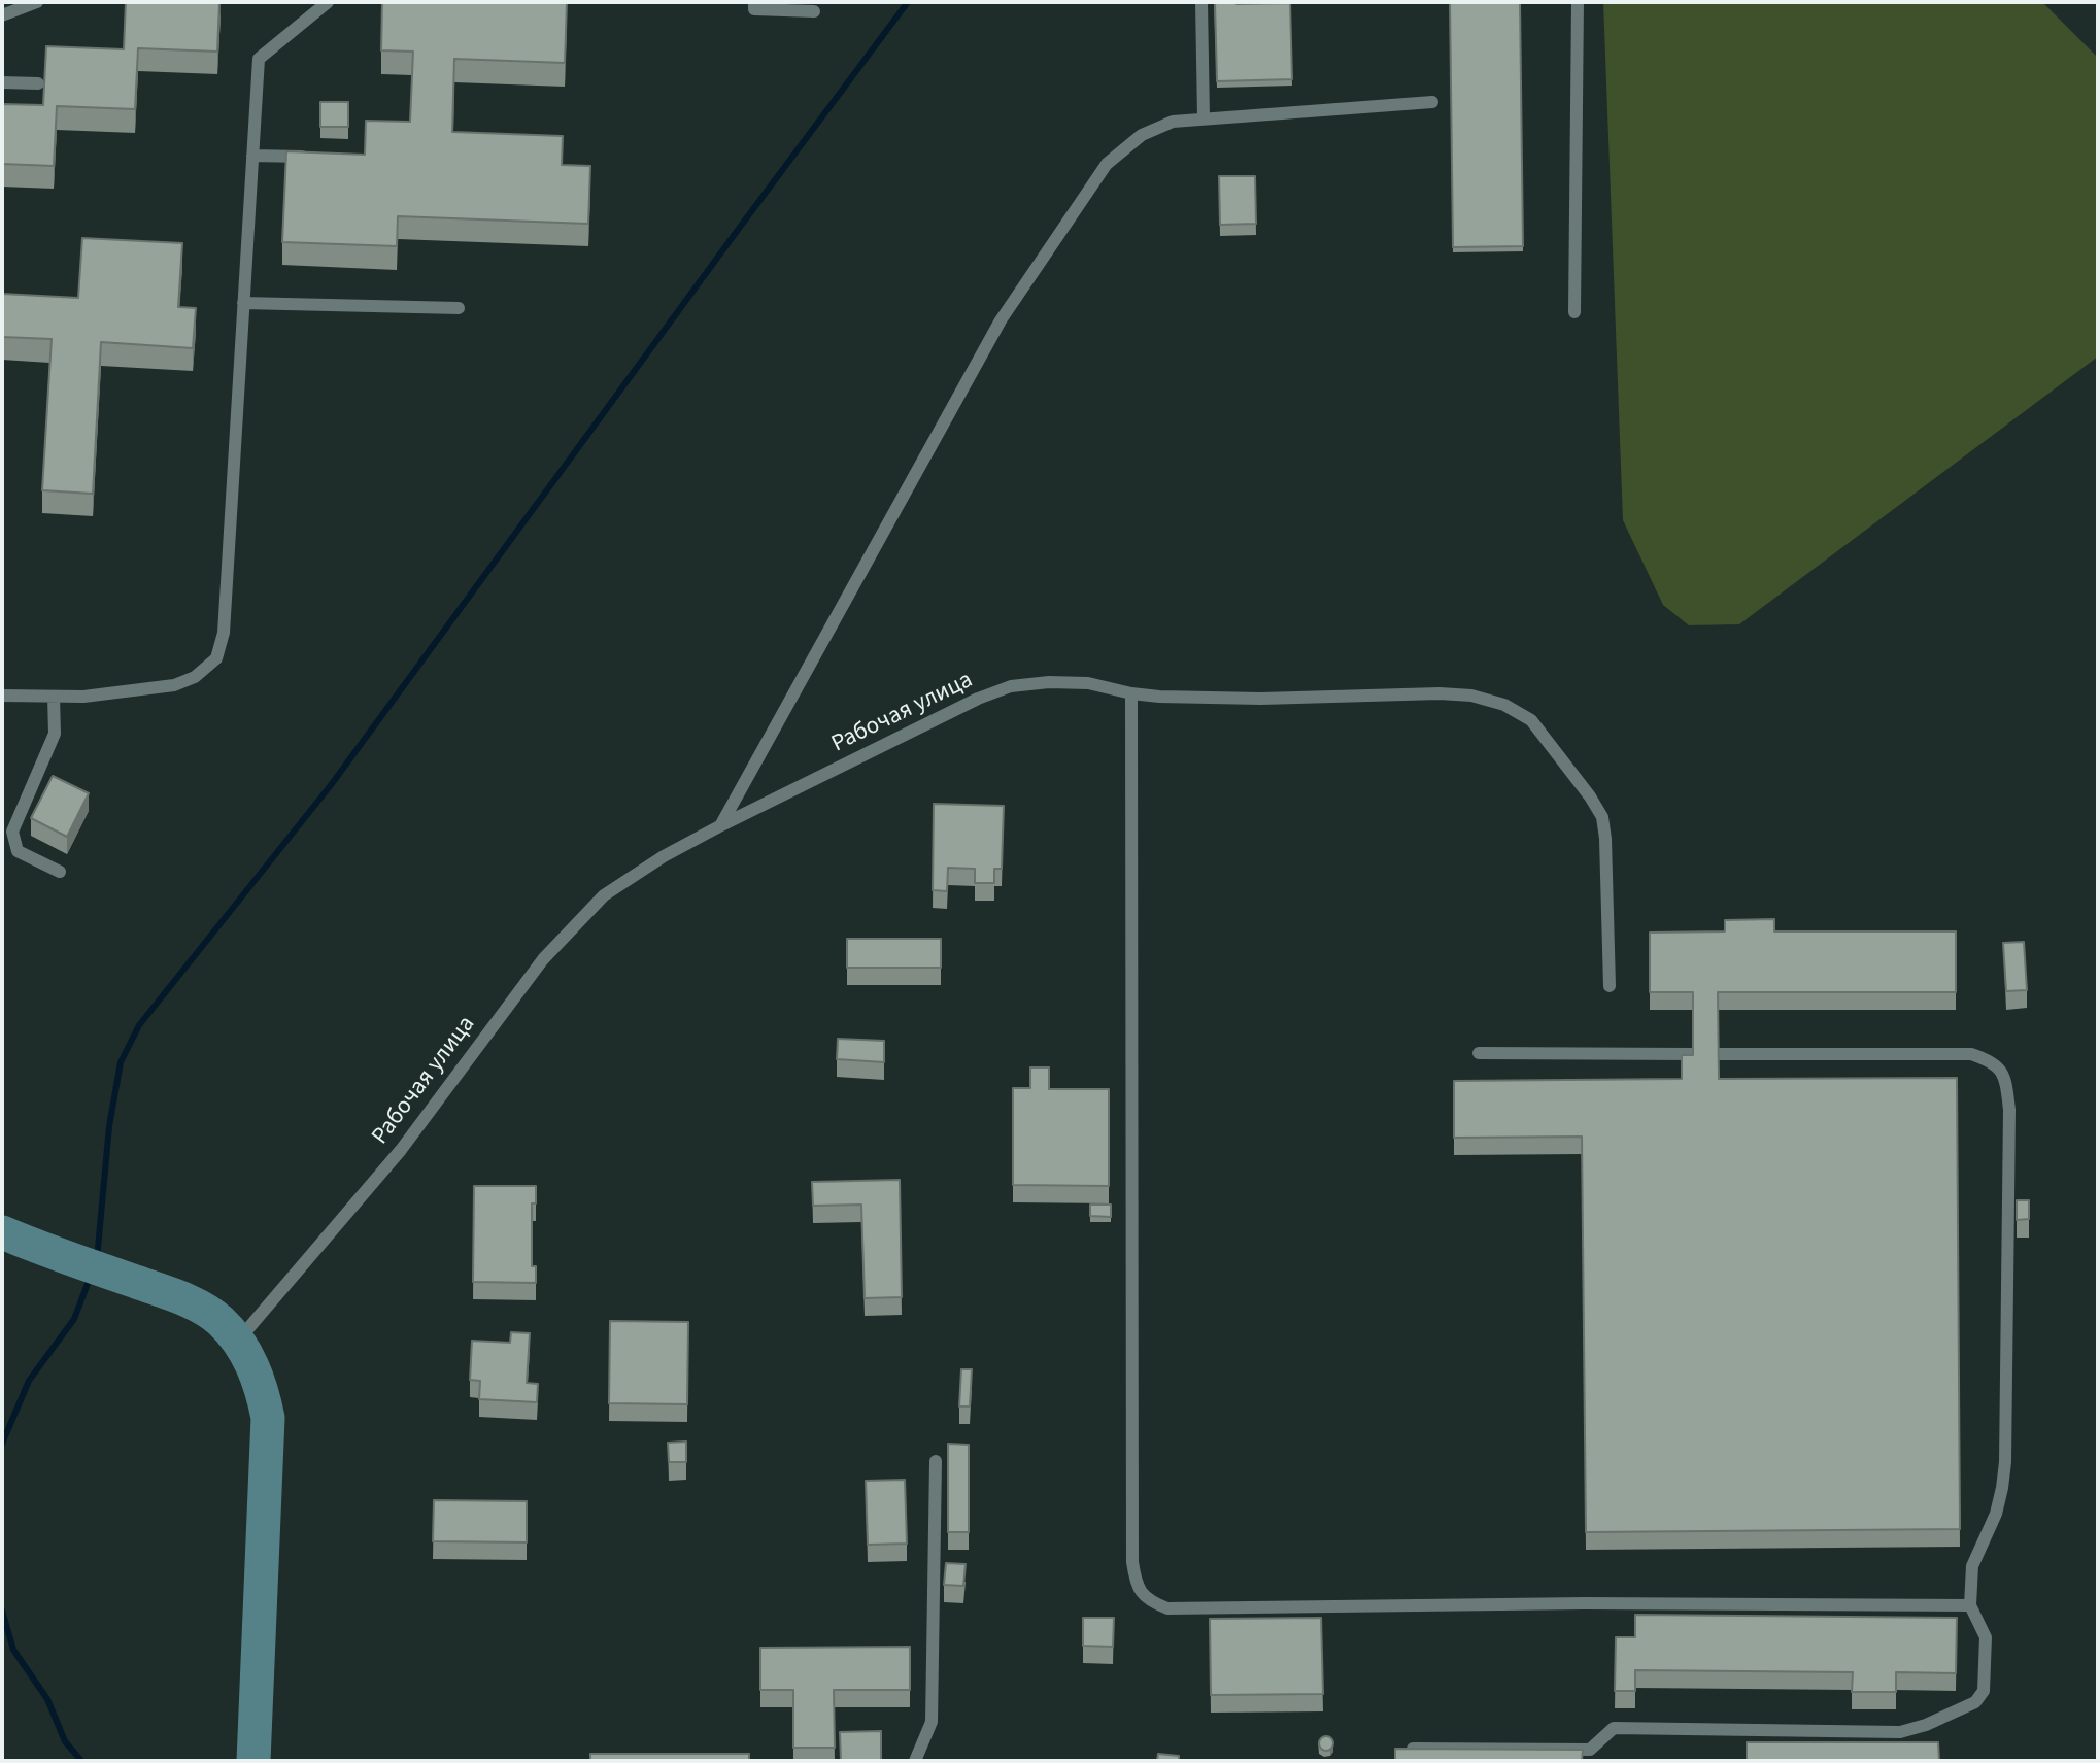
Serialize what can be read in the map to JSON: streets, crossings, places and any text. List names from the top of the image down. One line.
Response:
{"streets":{"lane":["Рабочая улица"]}}
